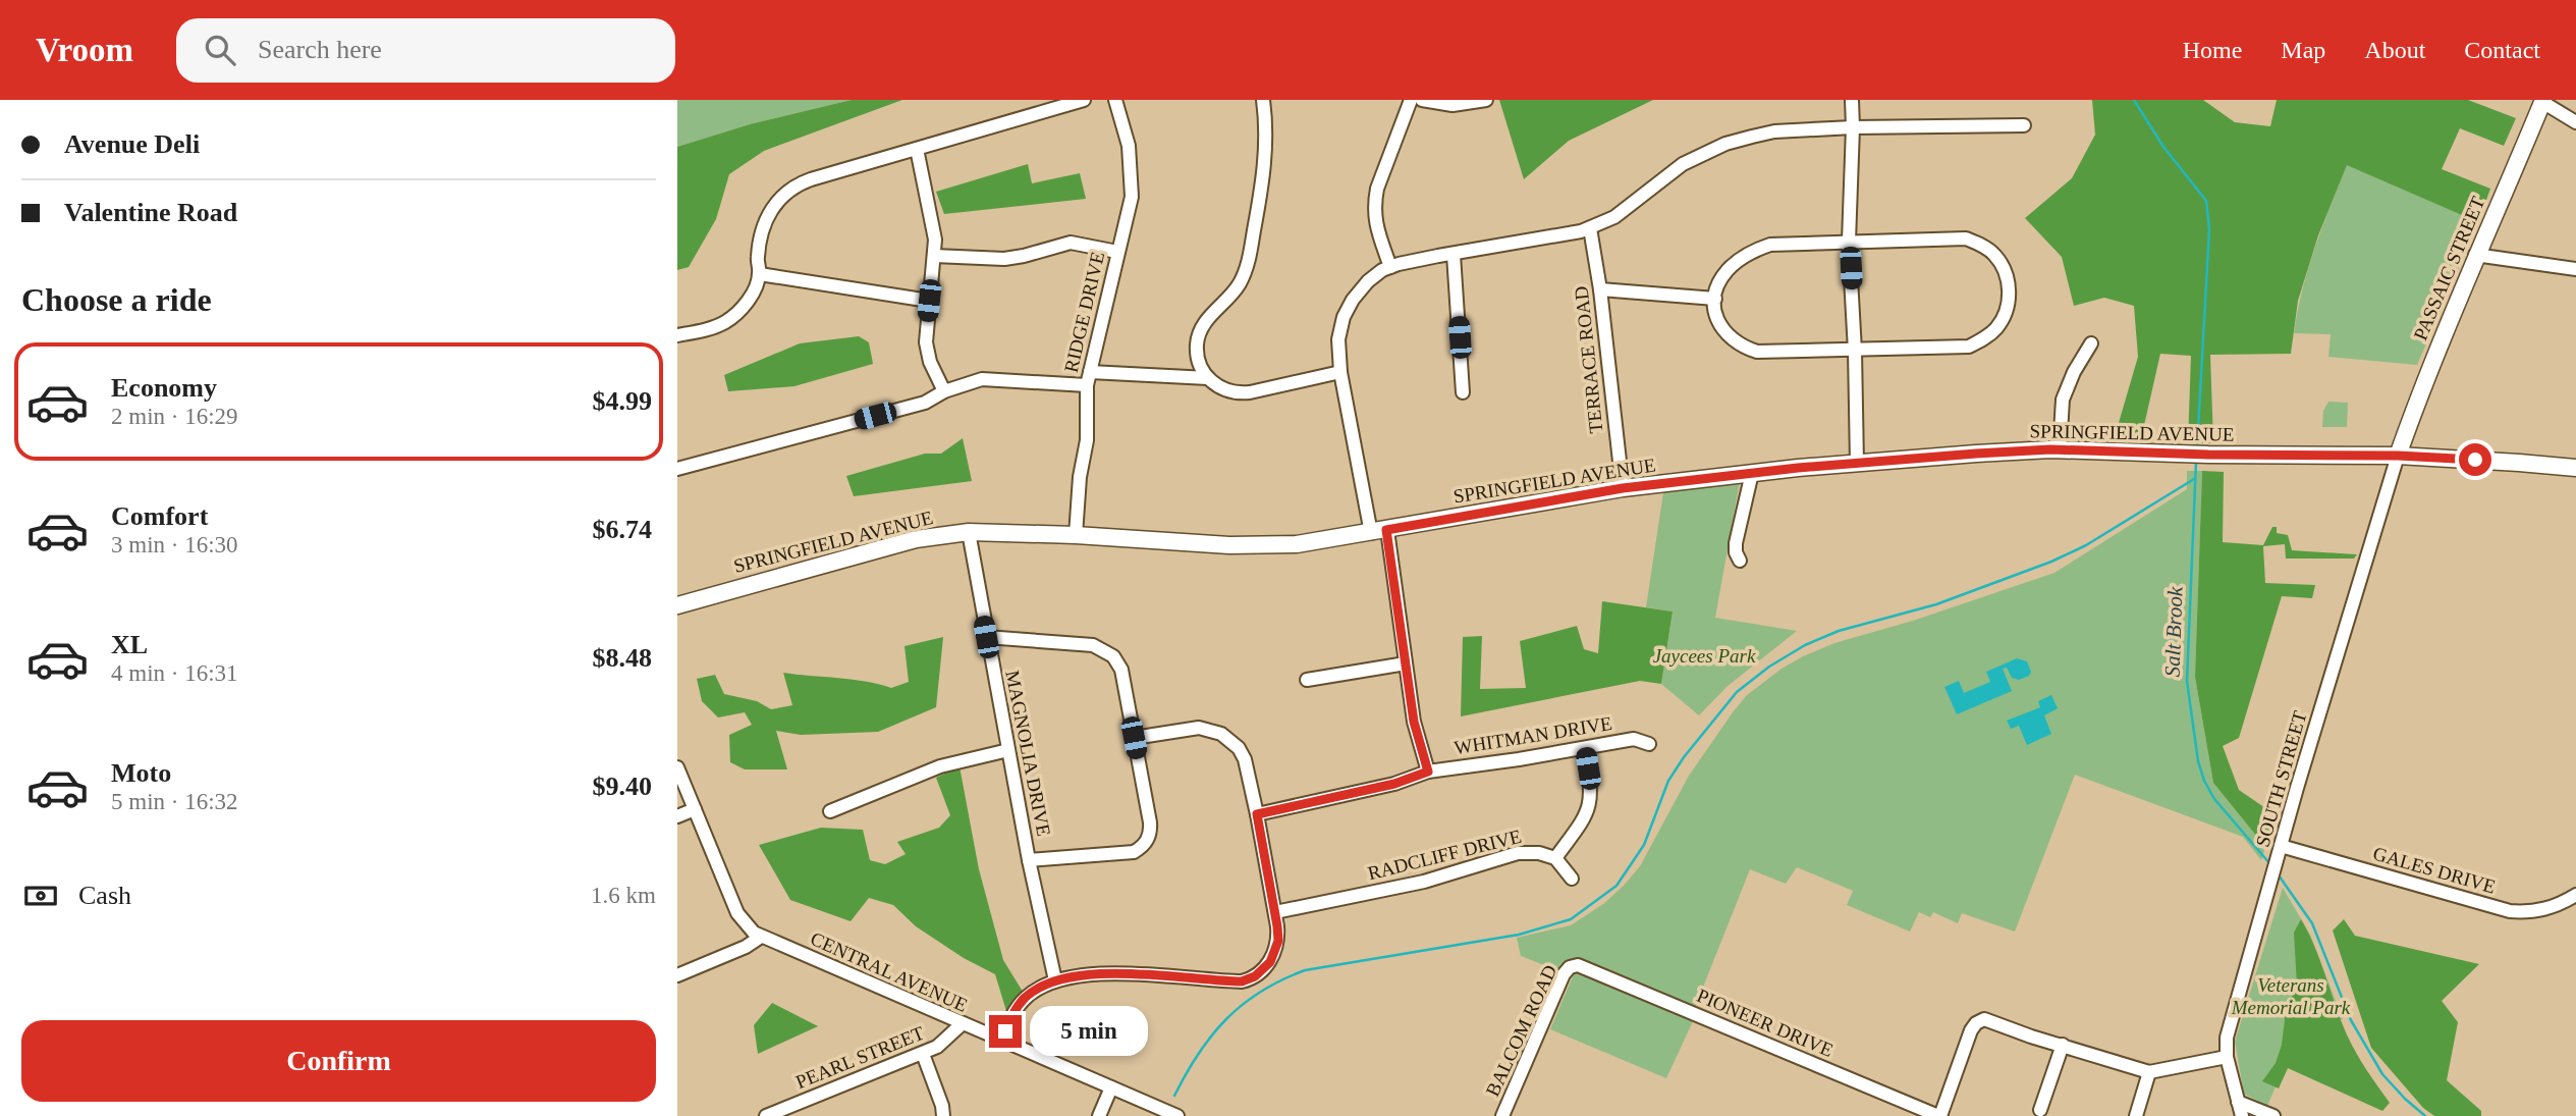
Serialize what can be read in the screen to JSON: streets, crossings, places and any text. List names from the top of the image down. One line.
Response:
{"streets":{"main road":["PASSAIC STREET","SPRINGFIELD AVENUE"],"street":["RIDGE DRIVE","TERRACE ROAD","WHITMAN DRIVE","MAGNOLIA DRIVE","SOUTH STREET","RADCLIFF DRIVE","GALES DRIVE","CENTRAL AVENUE","PIONEER DRIVE","BALCOM ROAD","PEARL STREET"]},"crossings":[["PASSAIC STREET","SPRINGFIELD AVENUE"],["PASSAIC STREET","SOUTH STREET"],["RIDGE DRIVE","SPRINGFIELD AVENUE"],["TERRACE ROAD","SPRINGFIELD AVENUE"],["SPRINGFIELD AVENUE","MAGNOLIA DRIVE"],["SPRINGFIELD AVENUE","SOUTH STREET"],["SOUTH STREET","GALES DRIVE"],["CENTRAL AVENUE","PEARL STREET"],["PIONEER DRIVE","BALCOM ROAD"]],"water":["Salt Brook"],"parks":["Jaycees Park","Veterans Memorial Park"],"page":{"header":"Vroom","search":"Search here","nav":["Home","Map","About","Contact"],"banner":["Avenue Deli","Valentine Road"],"heading":"Choose a ride","list":[{"name":"Economy","note":"2 min · 16:29","value":"$4.99"},{"name":"Comfort","note":"3 min · 16:30","value":"$6.74"},{"name":"XL","note":"4 min · 16:31","value":"$8.48"},{"name":"Moto","note":"5 min · 16:32","value":"$9.40"}],"pay":["Cash","1.6 km"],"buttons":"Confirm","bubble":"5 min"}}
